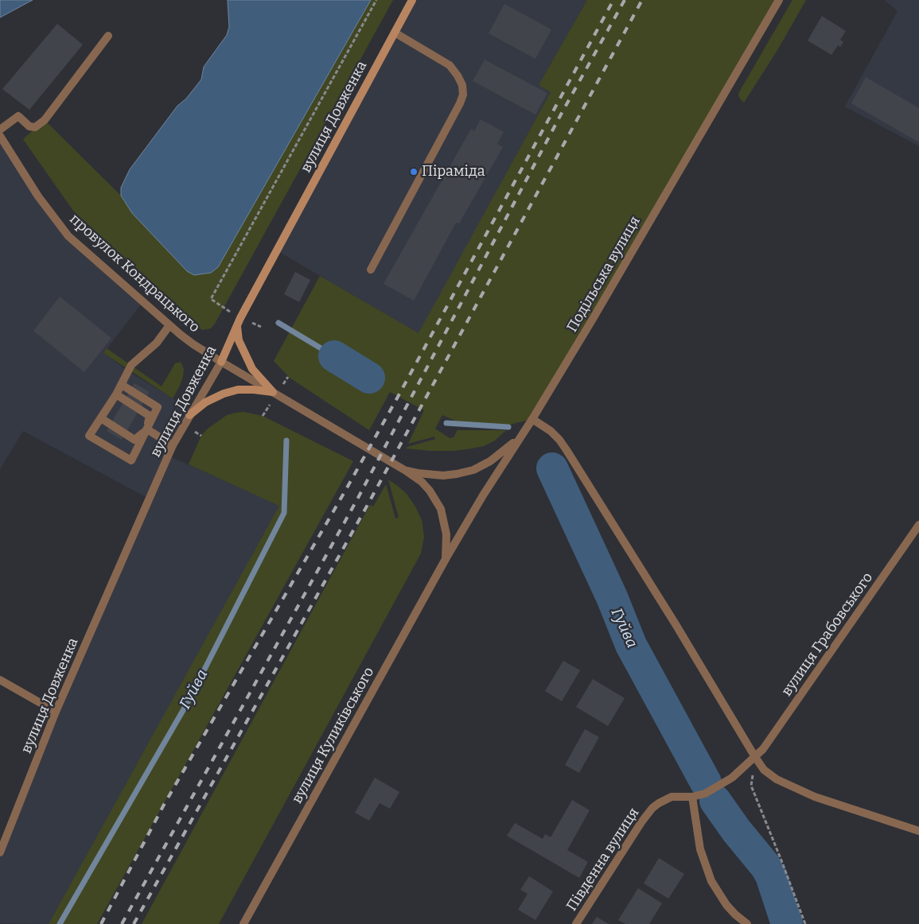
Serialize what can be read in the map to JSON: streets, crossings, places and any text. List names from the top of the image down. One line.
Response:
{"streets":{"main road":["вулиця Довженка"],"street":["провулок Кондрацького","Подільська вулиця","вулиця Грабовського","вулиця Куликівського","Південна вулиця"]},"crossings":[["вулиця Довженка","провулок Кондрацького"],["провулок Кондрацького","Подільська вулиця"],["провулок Кондрацького","вулиця Куликівського"],["Подільська вулиця","вулиця Куликівського"],["вулиця Грабовського","Південна вулиця"]],"water":["Гуйва"],"places":["Піраміда"]}
